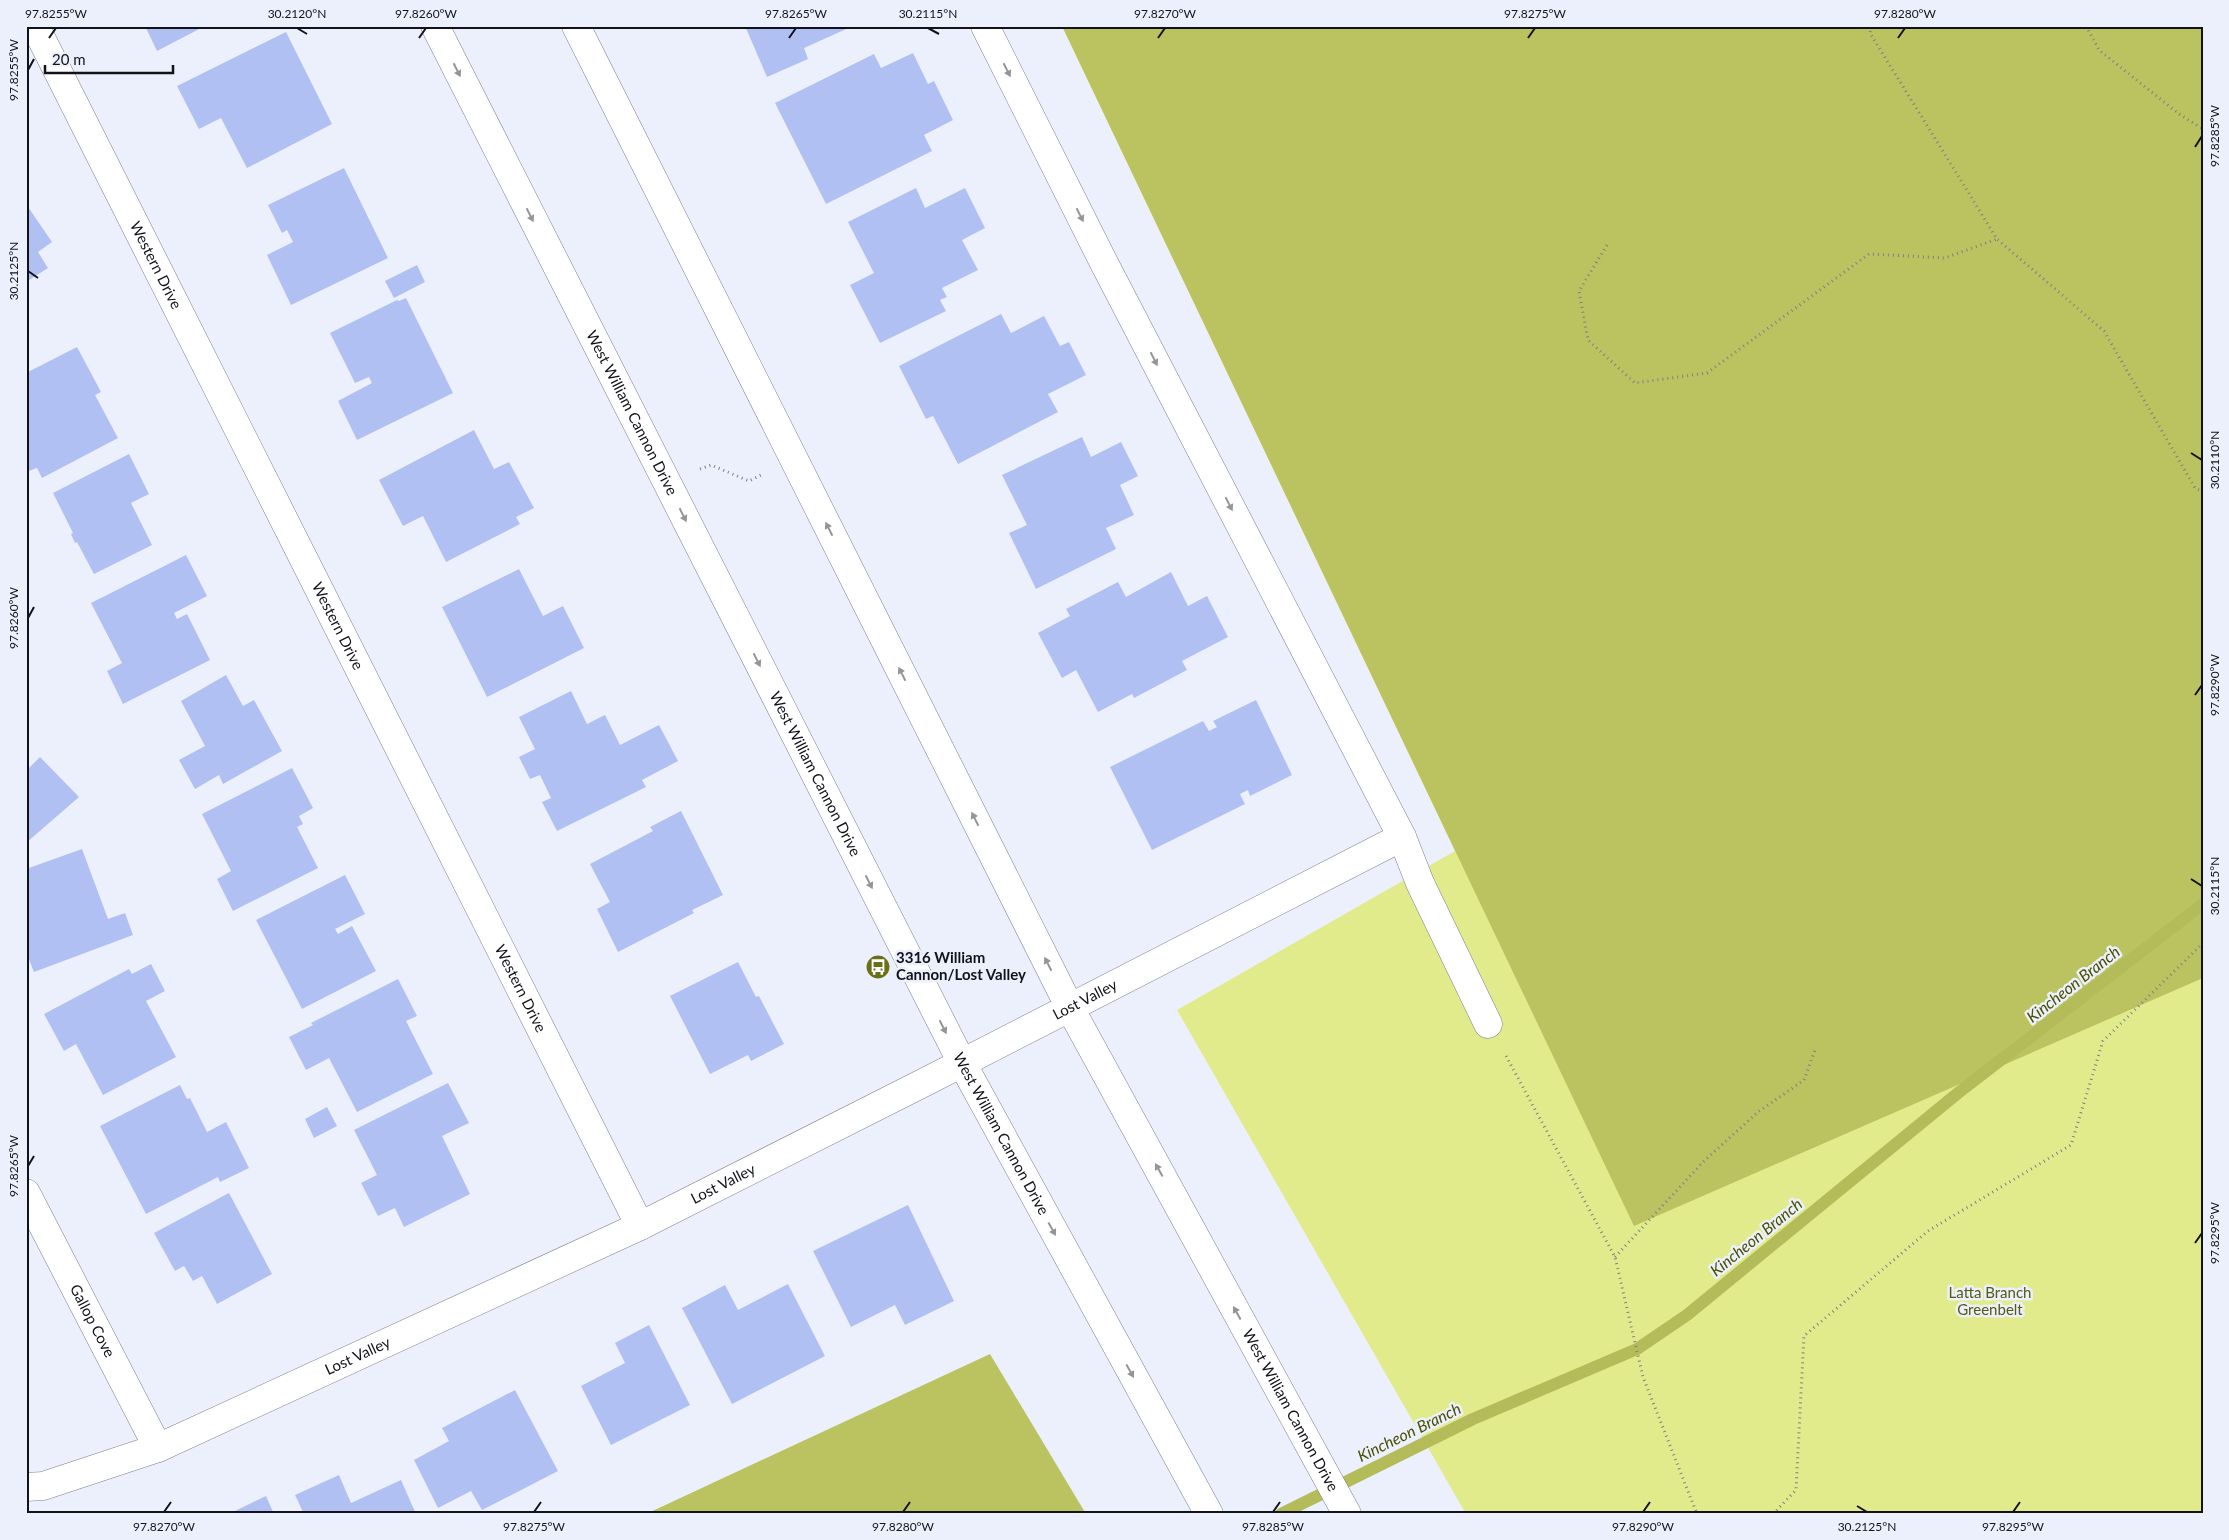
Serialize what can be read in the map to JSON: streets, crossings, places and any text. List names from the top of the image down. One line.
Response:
{"streets":{"main road":["Western Drive","West William Cannon Drive","Lost Valley","Gallop Cove"]},"crossings":[["Western Drive","Lost Valley"],["West William Cannon Drive","Lost Valley"],["Lost Valley","Gallop Cove"]],"water":["Kincheon Branch"],"parks":["Latta Branch Greenbelt"],"places":{"bus stop":["3316 William Cannon/Lost Valley"]},"scale_bar":"20 m","coordinates":["97.8255°W","30.2120°N","97.8260°W","97.8265°W","30.2115°N","97.8270°W","97.8275°W","97.8280°W","97.8285°W","30.2125°N","30.2110°N","97.8290°W","97.8295°W"]}
